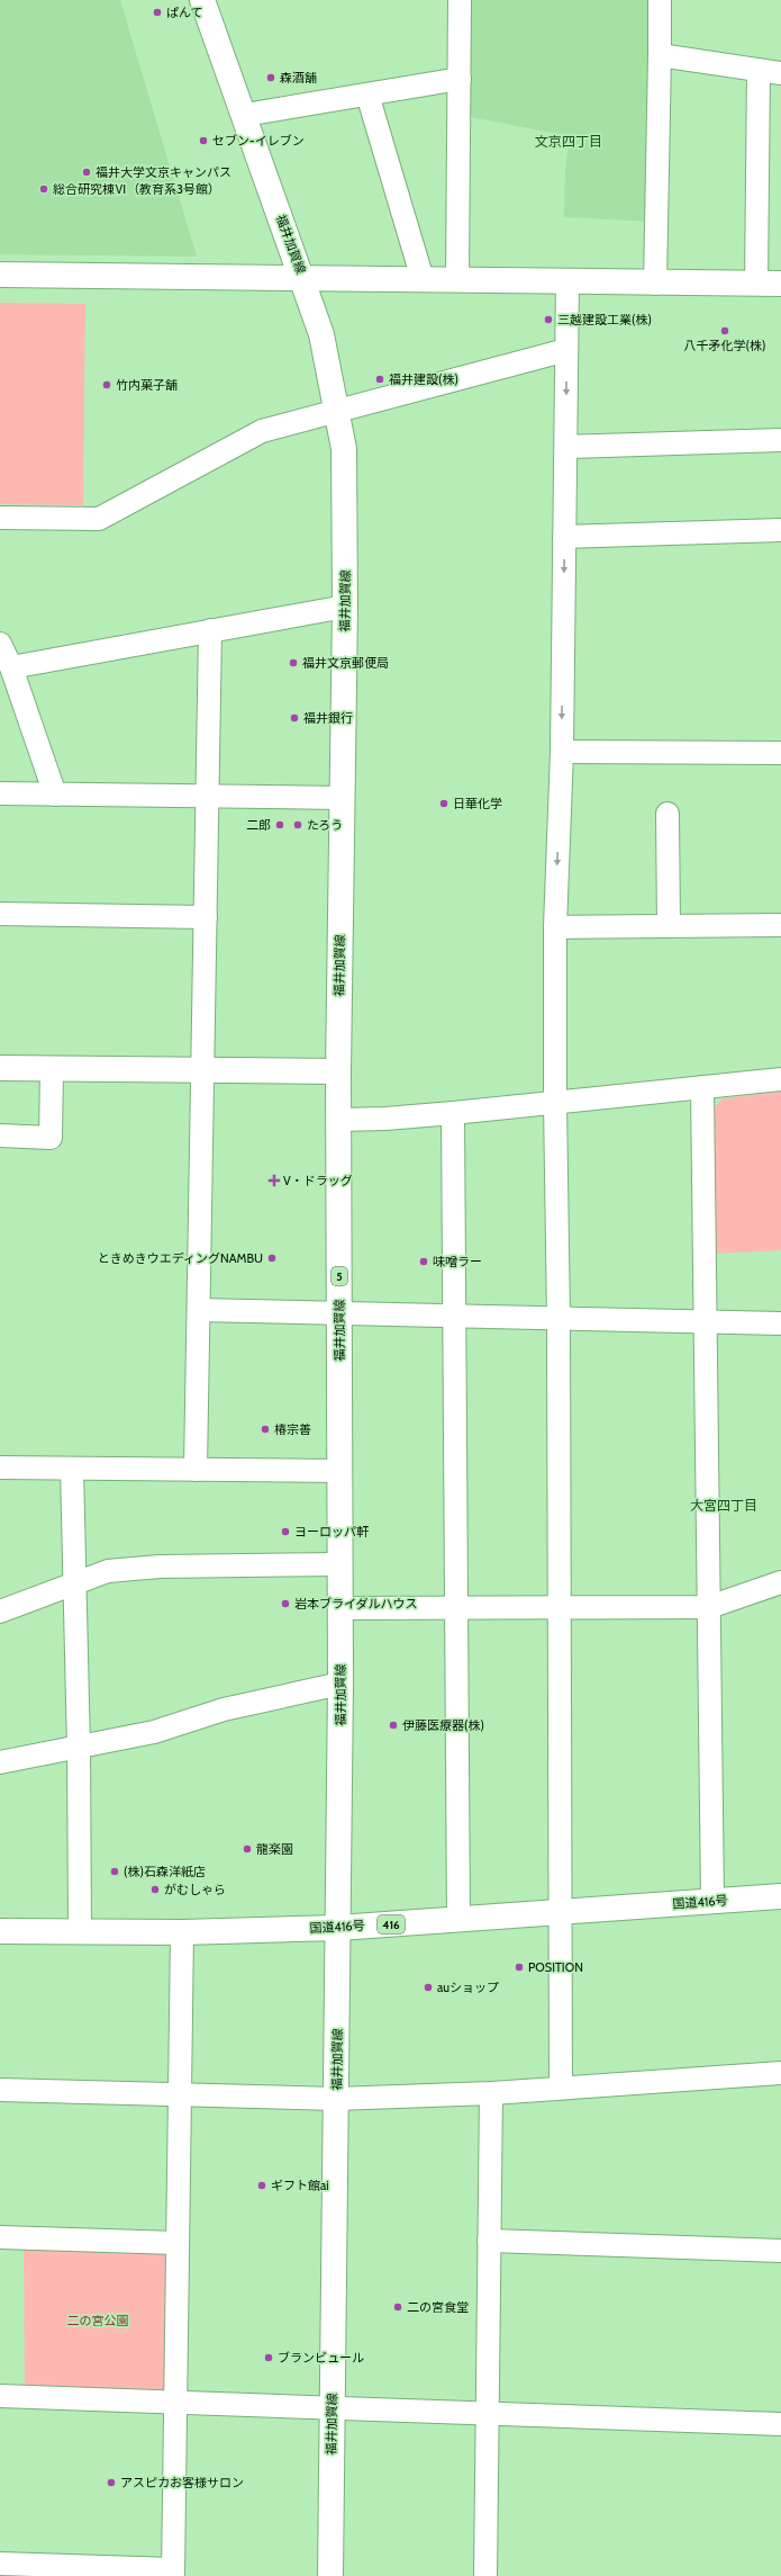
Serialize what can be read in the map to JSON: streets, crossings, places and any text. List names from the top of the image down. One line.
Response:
{"streets":{"main road":["福井加賀線","5","国道416号","416"]},"crossings":[["福井加賀線","国道416号"]],"districts":["文京四丁目","大宮四丁目"],"parks":["二の宮公園"],"places":{"other":["ぱんて","森酒舗","セブン-イレブン","福井大学文京キャンパス","総合研究棟Ⅵ（教育系3号館）","三越建設工業(株)","八千矛化学(株)","福井建設(株)","竹内菓子舗","福井文京郵便局","福井銀行","日華化学","二郎","たろう","ときめきウエディングNAMBU","味噌ラー","椿宗善","ヨーロッパ軒","岩本ブライダルハウス","伊藤医療器(株)","龍楽園","(株)石森洋紙店","がむしゃら","POSITION","auショップ","ギフト館ai","二の宮食堂","ブランビュール","アスピカお客様サロン"],"health":["V・ドラッグ"]}}
